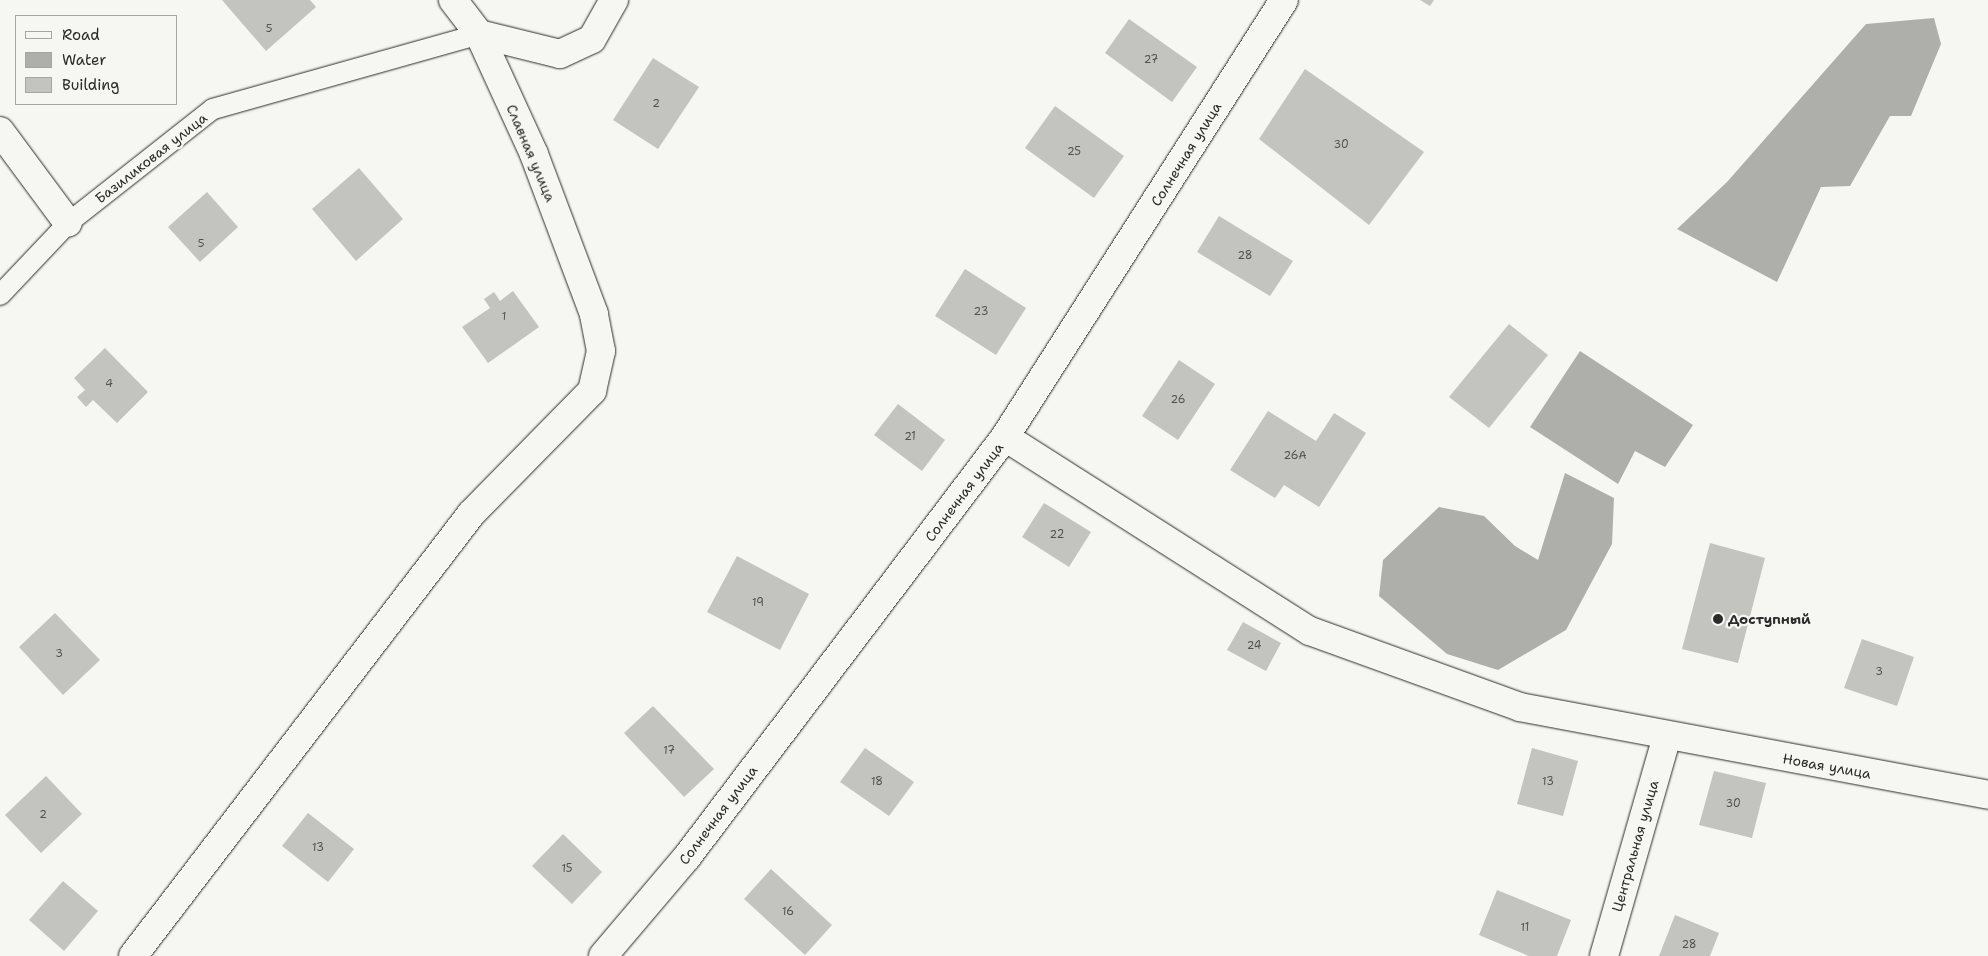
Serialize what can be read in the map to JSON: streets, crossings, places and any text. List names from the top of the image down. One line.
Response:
{"streets":{"street":["Славная улица","Солнечная улица","Новая улица","Центральная улица"],"lane":["Базиликовая улица"]},"crossings":[["Славная улица","Базиликовая улица"],["Солнечная улица","Новая улица"],["Новая улица","Центральная улица"]],"places":["Доступный"],"house_numbers":["5","27","2","30","25","5","28","23","1","4","26","21","26А","22","19","24","3","3","17","18","13","30","2","13","15","16","11","28"],"legend":["Road","Water","Building"]}
